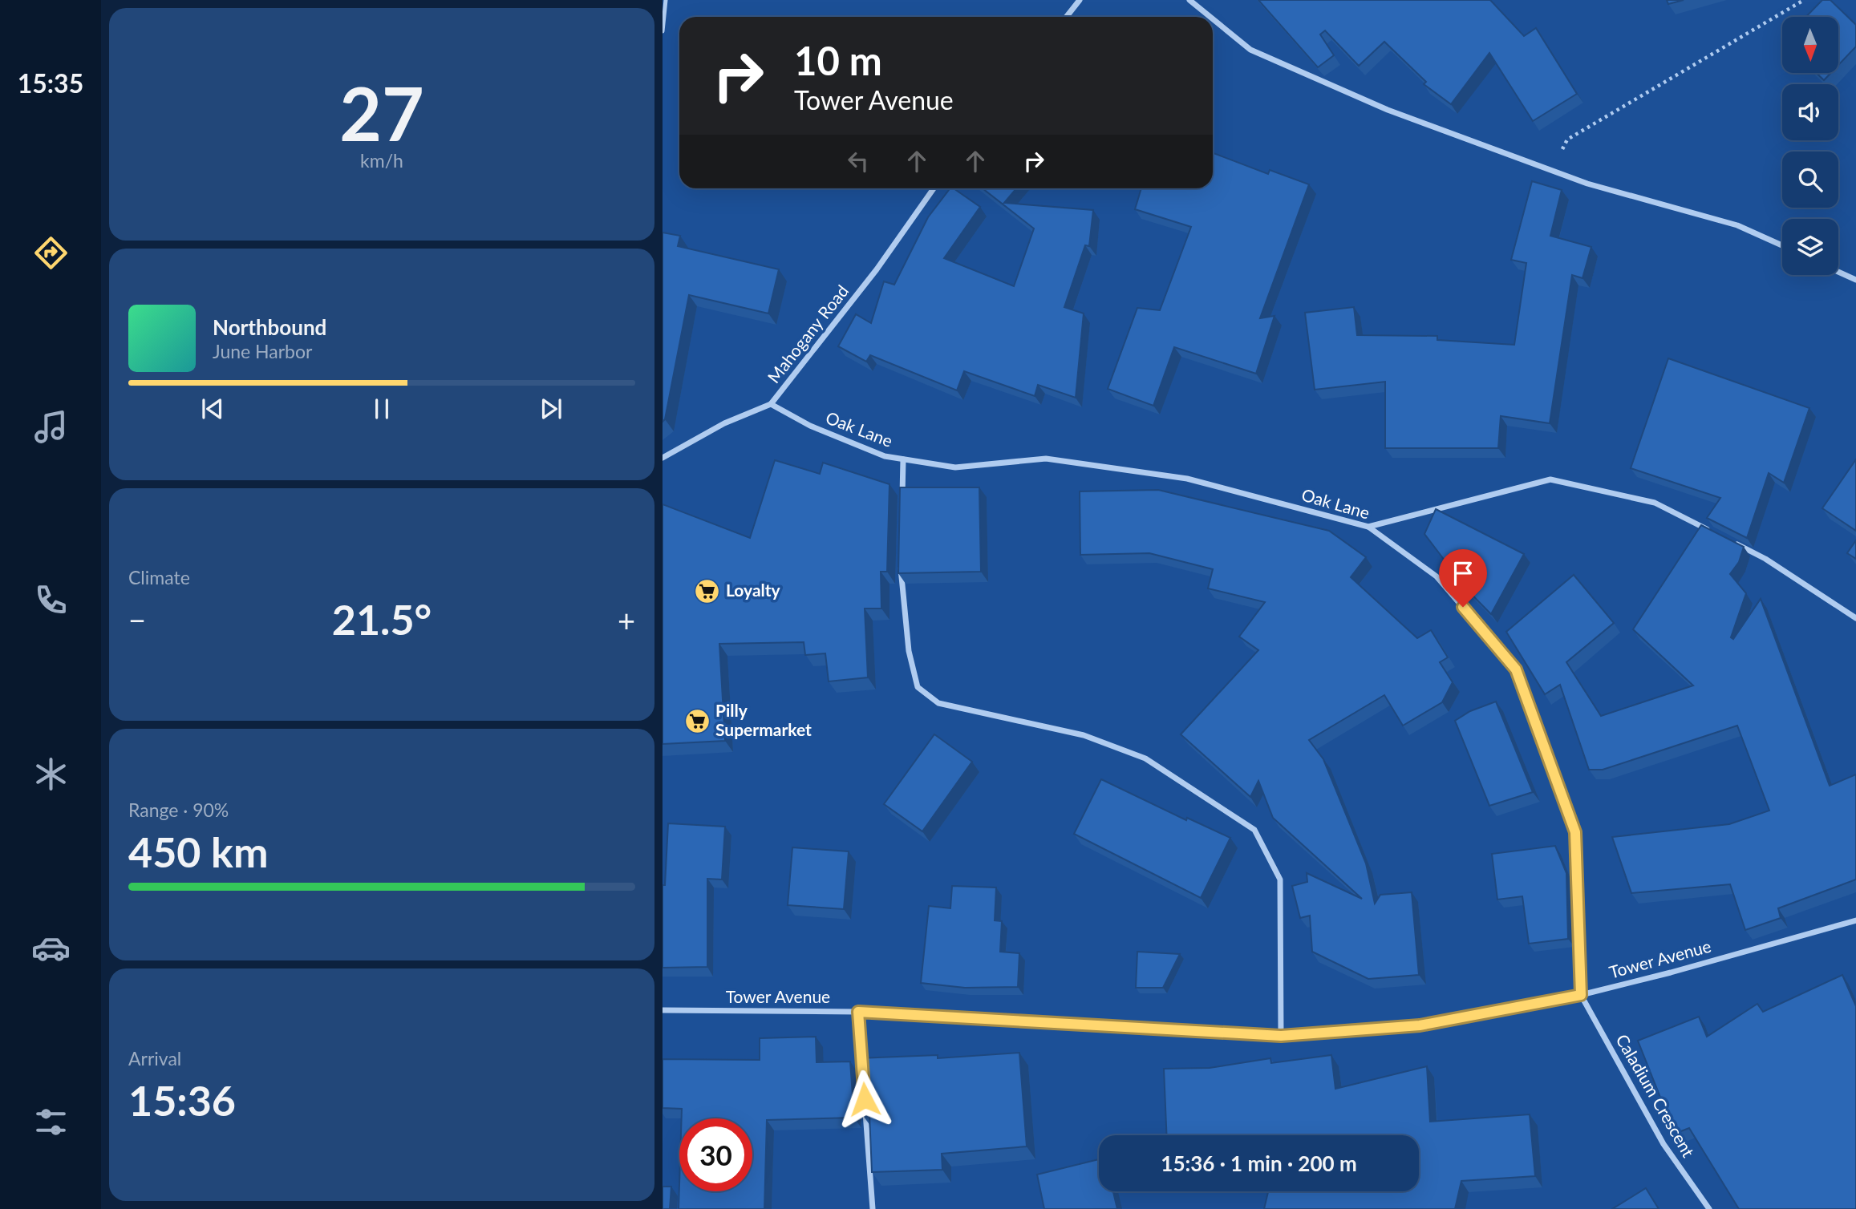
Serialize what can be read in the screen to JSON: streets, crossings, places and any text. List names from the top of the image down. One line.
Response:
{"streets":{"street":["Mahogany Road","Oak Lane","Tower Avenue","Caladium Crescent"]},"crossings":[["Mahogany Road","Oak Lane"],["Oak Lane","Tower Avenue"],["Oak Lane","Caladium Crescent"],["Tower Avenue","Caladium Crescent"]],"places":{"supermarket":["Loyalty","Pilly Supermarket"]},"north":"bottom","page":{"tabs":"15:35","tile":[["27","km/h"],"Climate",["Range · 90%","450 km"],["Arrival","15:36"]],"turn":["10 m","Tower Avenue"],"song":["Northbound","June Harbor"],"heat":["−","21.5°","+"],"limit":"30","trip":"15:36 · 1 min · 200 m"}}
